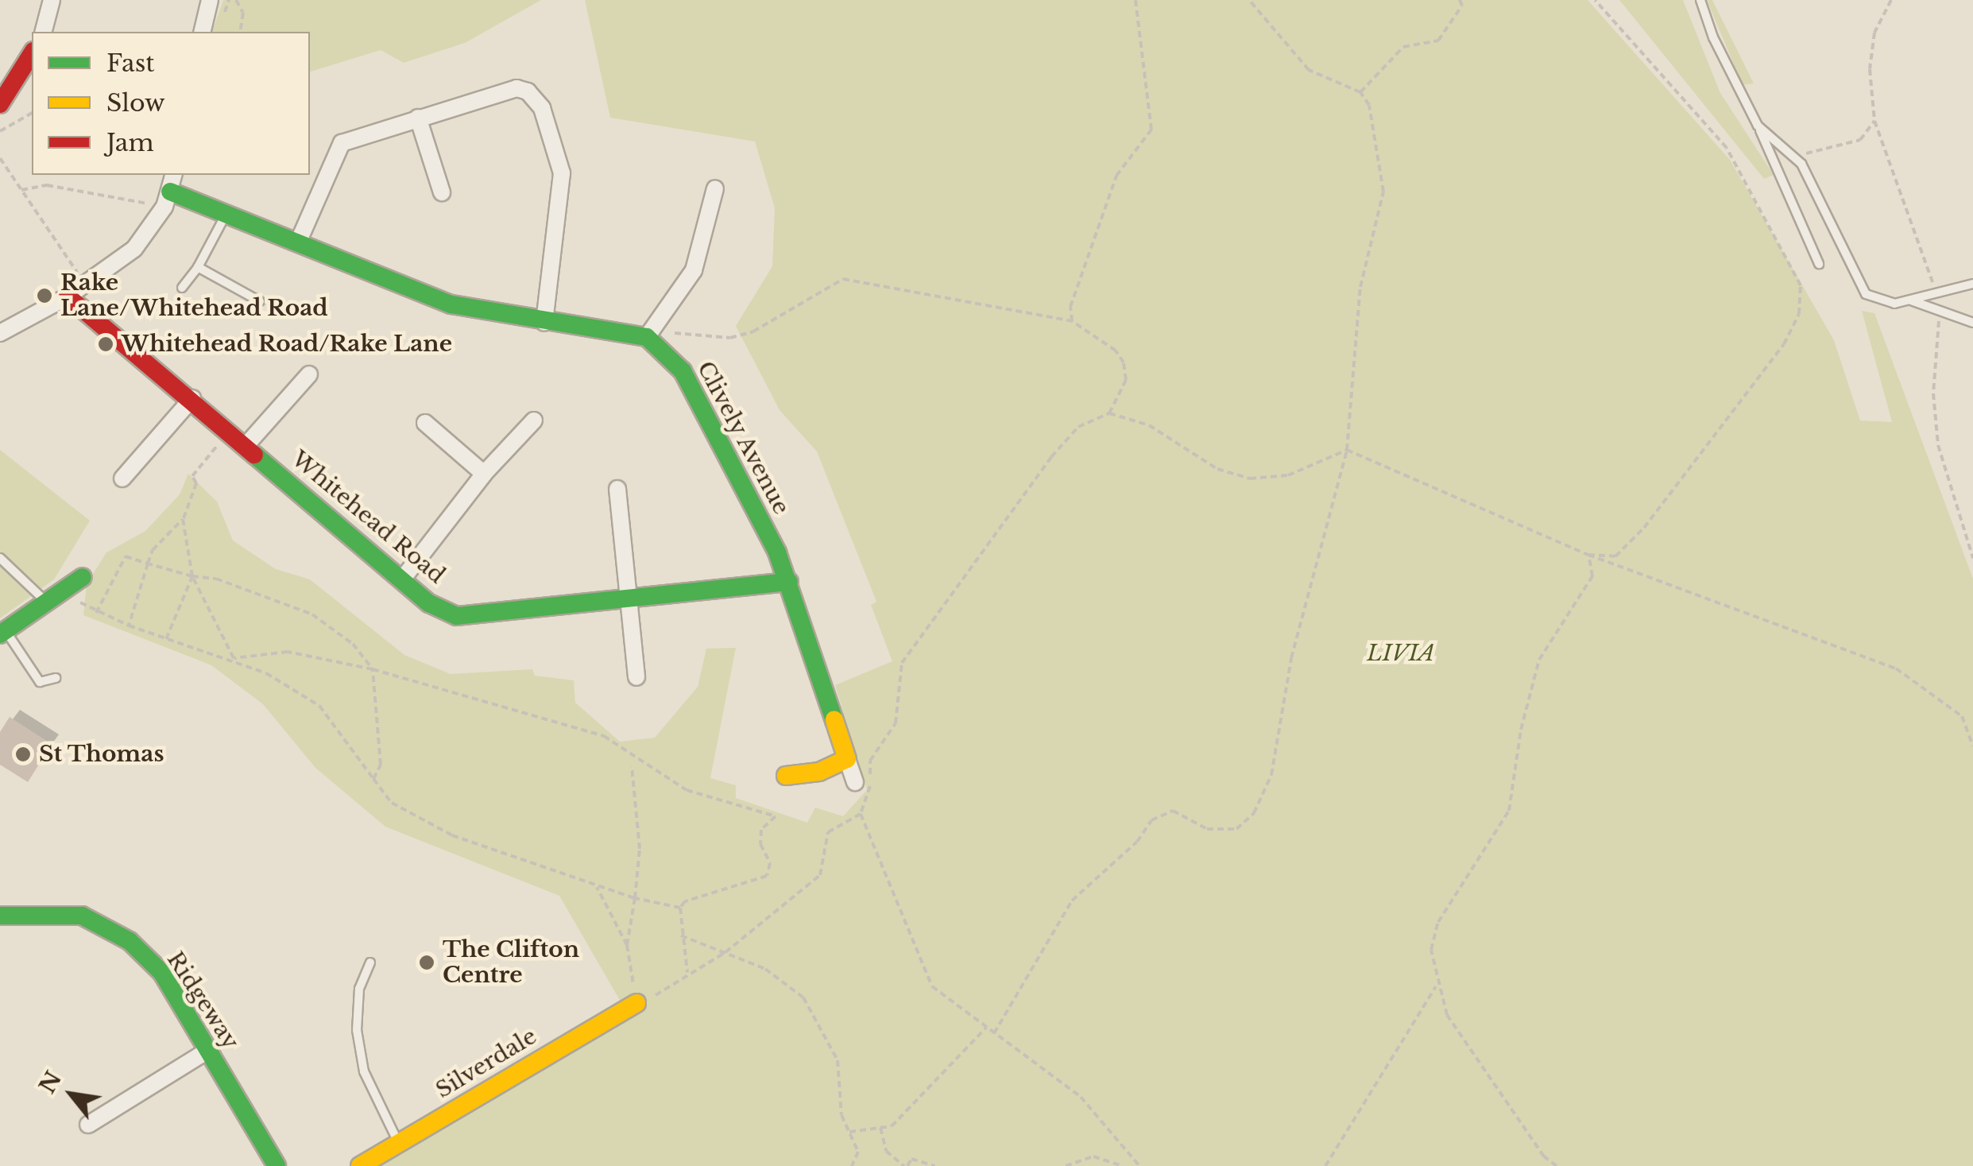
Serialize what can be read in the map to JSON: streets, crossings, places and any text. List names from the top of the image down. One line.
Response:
{"streets":{"street":["Clively Avenue","Whitehead Road","Ridgeway","Silverdale"]},"crossings":[["Clively Avenue","Whitehead Road"]],"parks":["LIVIA"],"places":["Rake Lane/Whitehead Road","Whitehead Road/Rake Lane","St Thomas","The Clifton Centre"],"legend":["Fast","Slow","Jam"],"north":"top left"}
